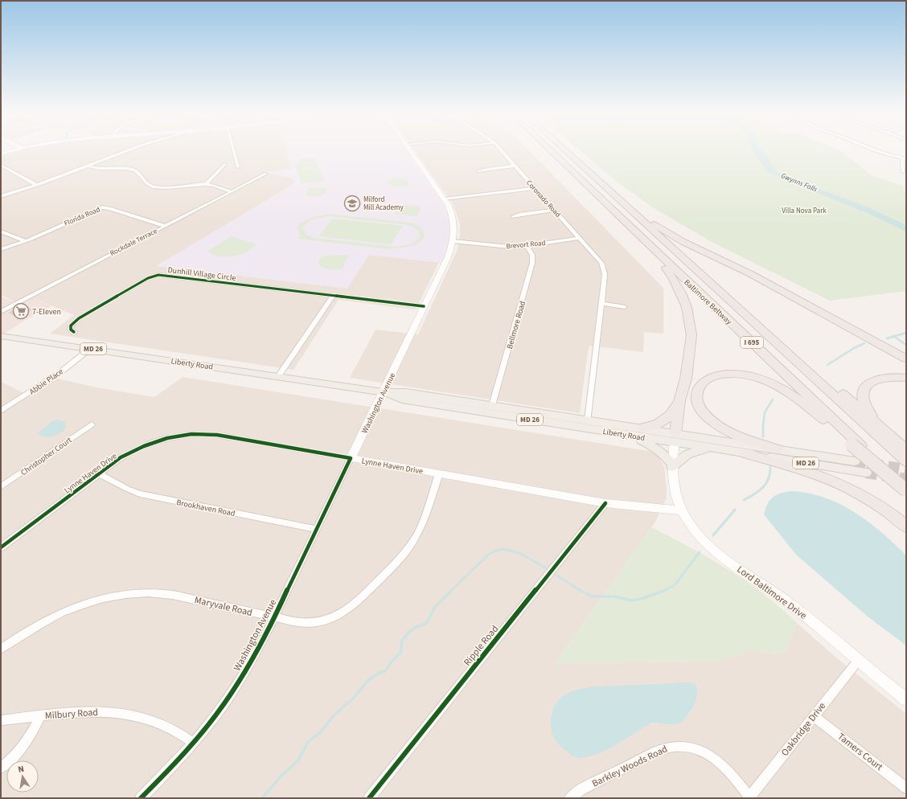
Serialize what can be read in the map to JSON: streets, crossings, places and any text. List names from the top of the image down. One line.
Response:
{"streets":{"highway":["Baltimore Beltway","I 695"],"main road":["MD 26","Liberty Road","Washington Avenue","Lynne Haven Drive","Lord Baltimore Drive"],"street":["Coronado Road","Florida Road","Rockdale Terrace","Brevort Road","Dunhill Village Circle","Bellmore Road","Abbie Place","Christopher Court","Brookhaven Road","Maryvale Road","Ripple Road","Milbury Road","Oakbridge Drive","Tamers Court","Barkley Woods Road"]},"crossings":[["Coronado Road","Brevort Road"],["Coronado Road","Liberty Road"],["Florida Road","Rockdale Terrace"],["Brevort Road","Bellmore Road"],["Brevort Road","Washington Avenue"],["Bellmore Road","Liberty Road"],["Liberty Road","Abbie Place"],["Liberty Road","Washington Avenue"],["Liberty Road","Lord Baltimore Drive"],["Washington Avenue","Lynne Haven Drive"],["Washington Avenue","Brookhaven Road"],["Washington Avenue","Maryvale Road"],["Washington Avenue","Milbury Road"],["Lynne Haven Drive","Brookhaven Road"],["Lynne Haven Drive","Lord Baltimore Drive"],["Lynne Haven Drive","Maryvale Road"],["Lynne Haven Drive","Ripple Road"],["Lord Baltimore Drive","Oakbridge Drive"],["Oakbridge Drive","Tamers Court"],["Oakbridge Drive","Barkley Woods Road"]],"water":["Gwynns Falls"],"parks":["Villa Nova Park"],"places":{"school or university":["Milford Mill Academy"],"supermarket":["7-Eleven"]},"north":"top"}
